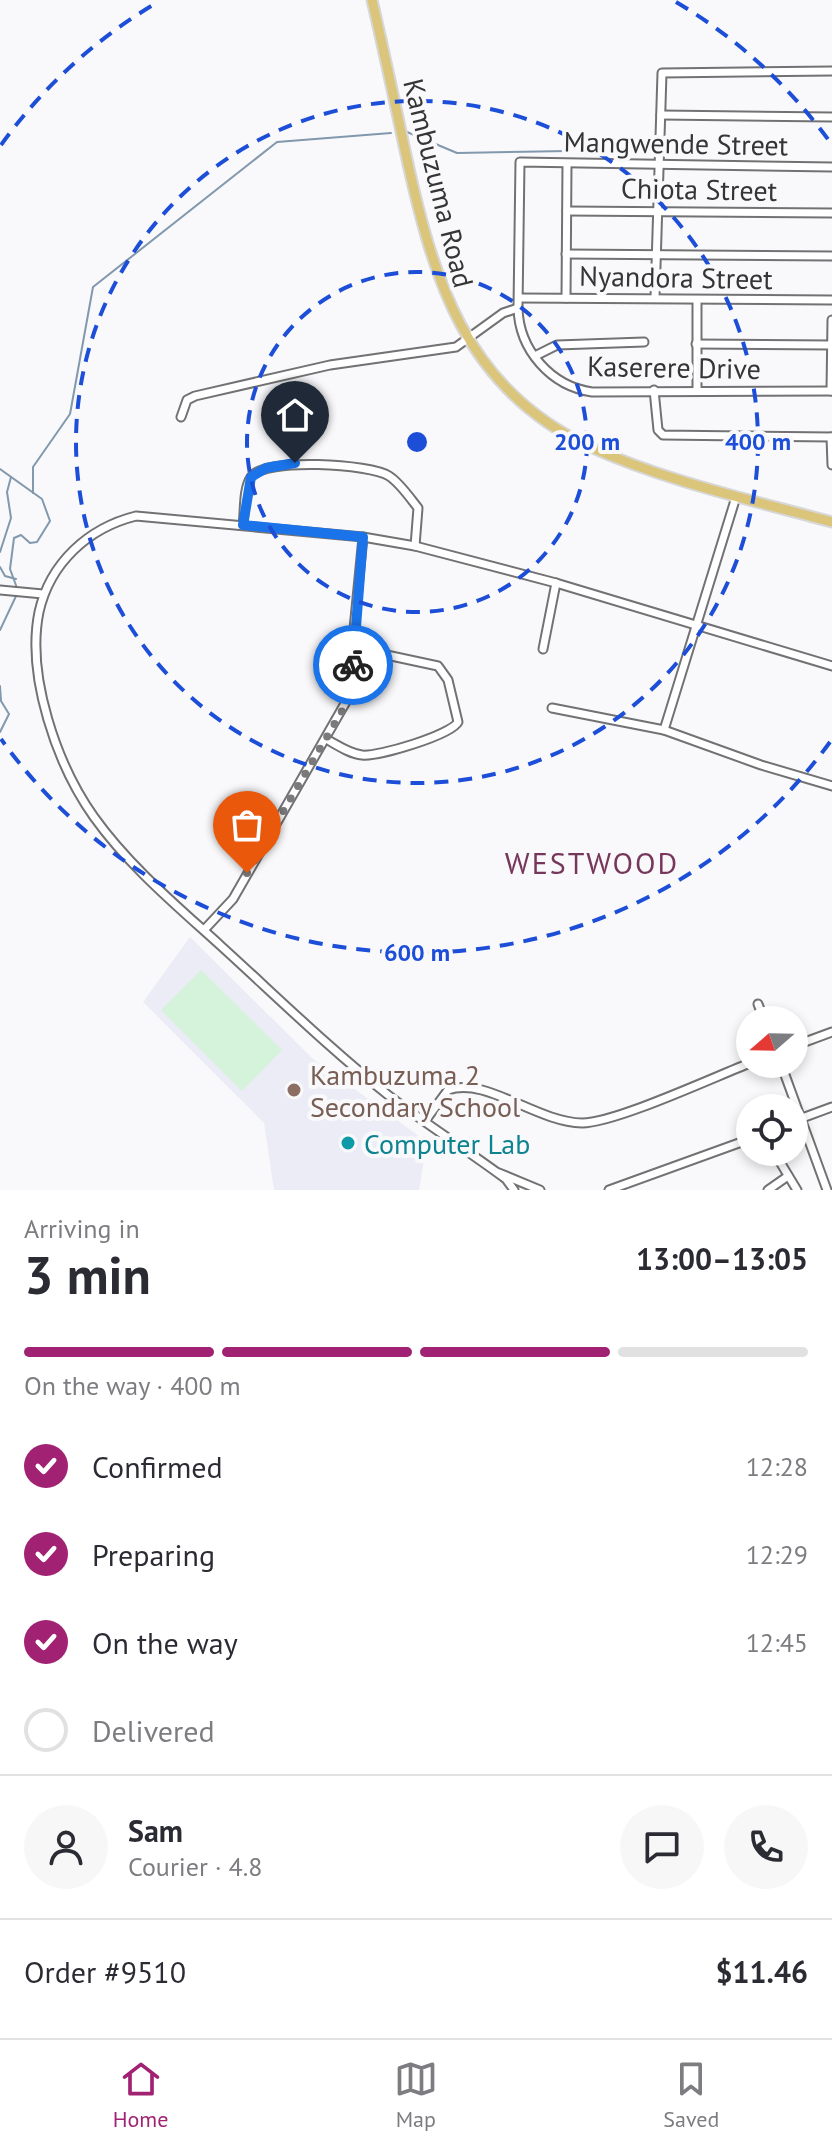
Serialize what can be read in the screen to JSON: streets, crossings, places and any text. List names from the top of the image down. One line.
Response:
{"streets":{"main road":["Kambuzuma Road"],"street":["Mangwende Street","Chiota Street","Nyandora Street","Kaserere Drive"]},"crossings":[["Mangwende Street","Kaserere Drive"],["Nyandora Street","Kaserere Drive"]],"districts":["WESTWOOD"],"places":["Kambuzuma 2 Secondary School","Computer Lab"],"north":"left","page":{"heading":["3 min","Arriving in","13:00–13:05"],"panel":["Sam","Courier · 4.8","Order #9510","$11.46"],"bar":"On the way · 400 m","list":[["Confirmed","12:28"],["Preparing","12:29"],["On the way","12:45"],"Delivered"],"tabs":["Home","Map","Saved"]},"rings":["200 m","400 m","600 m"]}
